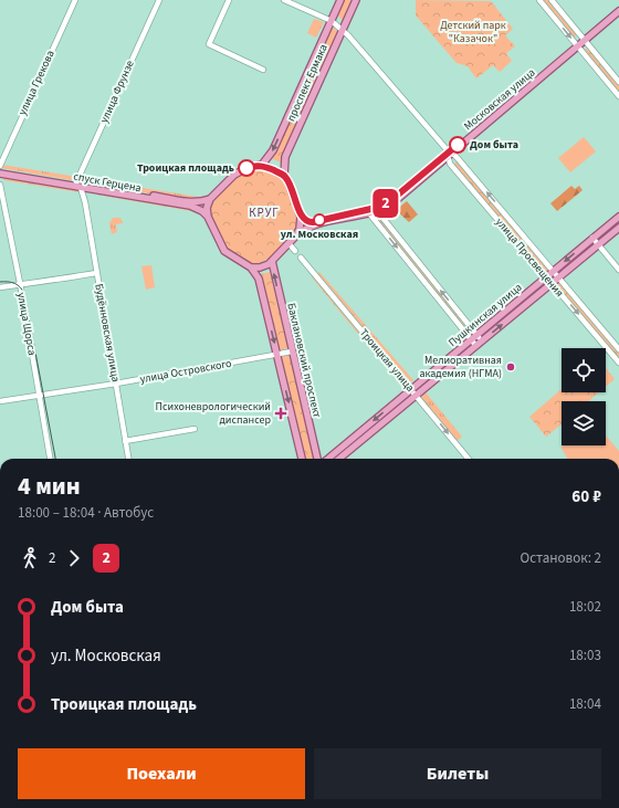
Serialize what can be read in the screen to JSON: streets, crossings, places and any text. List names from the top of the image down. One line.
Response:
{"streets":{"main road":["проспект Ермака","Московская улица","спуск Герцена","Пушкинская улица","Баклановский проспект"],"street":["улица Грекова","улица Фрунзе","улица Просвещения","улица Щорса","Будённовская улица","Троицкая улица","улица Островского"]},"crossings":[["проспект Ермака","Московская улица"],["проспект Ермака","спуск Герцена"],["проспект Ермака","улица Просвещения"],["проспект Ермака","Баклановский проспект"],["улица Фрунзе","спуск Герцена"],["улица Фрунзе","Будённовская улица"],["Московская улица","спуск Герцена"],["Московская улица","улица Просвещения"],["Московская улица","Баклановский проспект"],["спуск Герцена","Будённовская улица"],["спуск Герцена","Баклановский проспект"],["улица Просвещения","Пушкинская улица"],["Пушкинская улица","Троицкая улица"],["улица Щорса","улица Островского"],["Будённовская улица","улица Островского"],["Баклановский проспект","улица Островского"]],"districts":["КРУГ"],"parks":["Детский парк \"Казачок\""],"places":{"other":["Дом быта","Троицкая площадь","ул. Московская","Мелиоративная академия (НГМА)"],"health":["Психоневрологический диспансер"]},"lines":["bus line 2"],"page":{"on_map":"2","heading":["4 мин","18:00 – 18:04 · Автобус","60 ₽"],"legs":["2","2","Остановок: 2"],"list":[{"name":"Дом быта","value":"18:02"},{"name":"ул. Московская","value":"18:03"},{"name":"Троицкая площадь","value":"18:04"}],"buttons":["Поехали","Билеты"]}}
